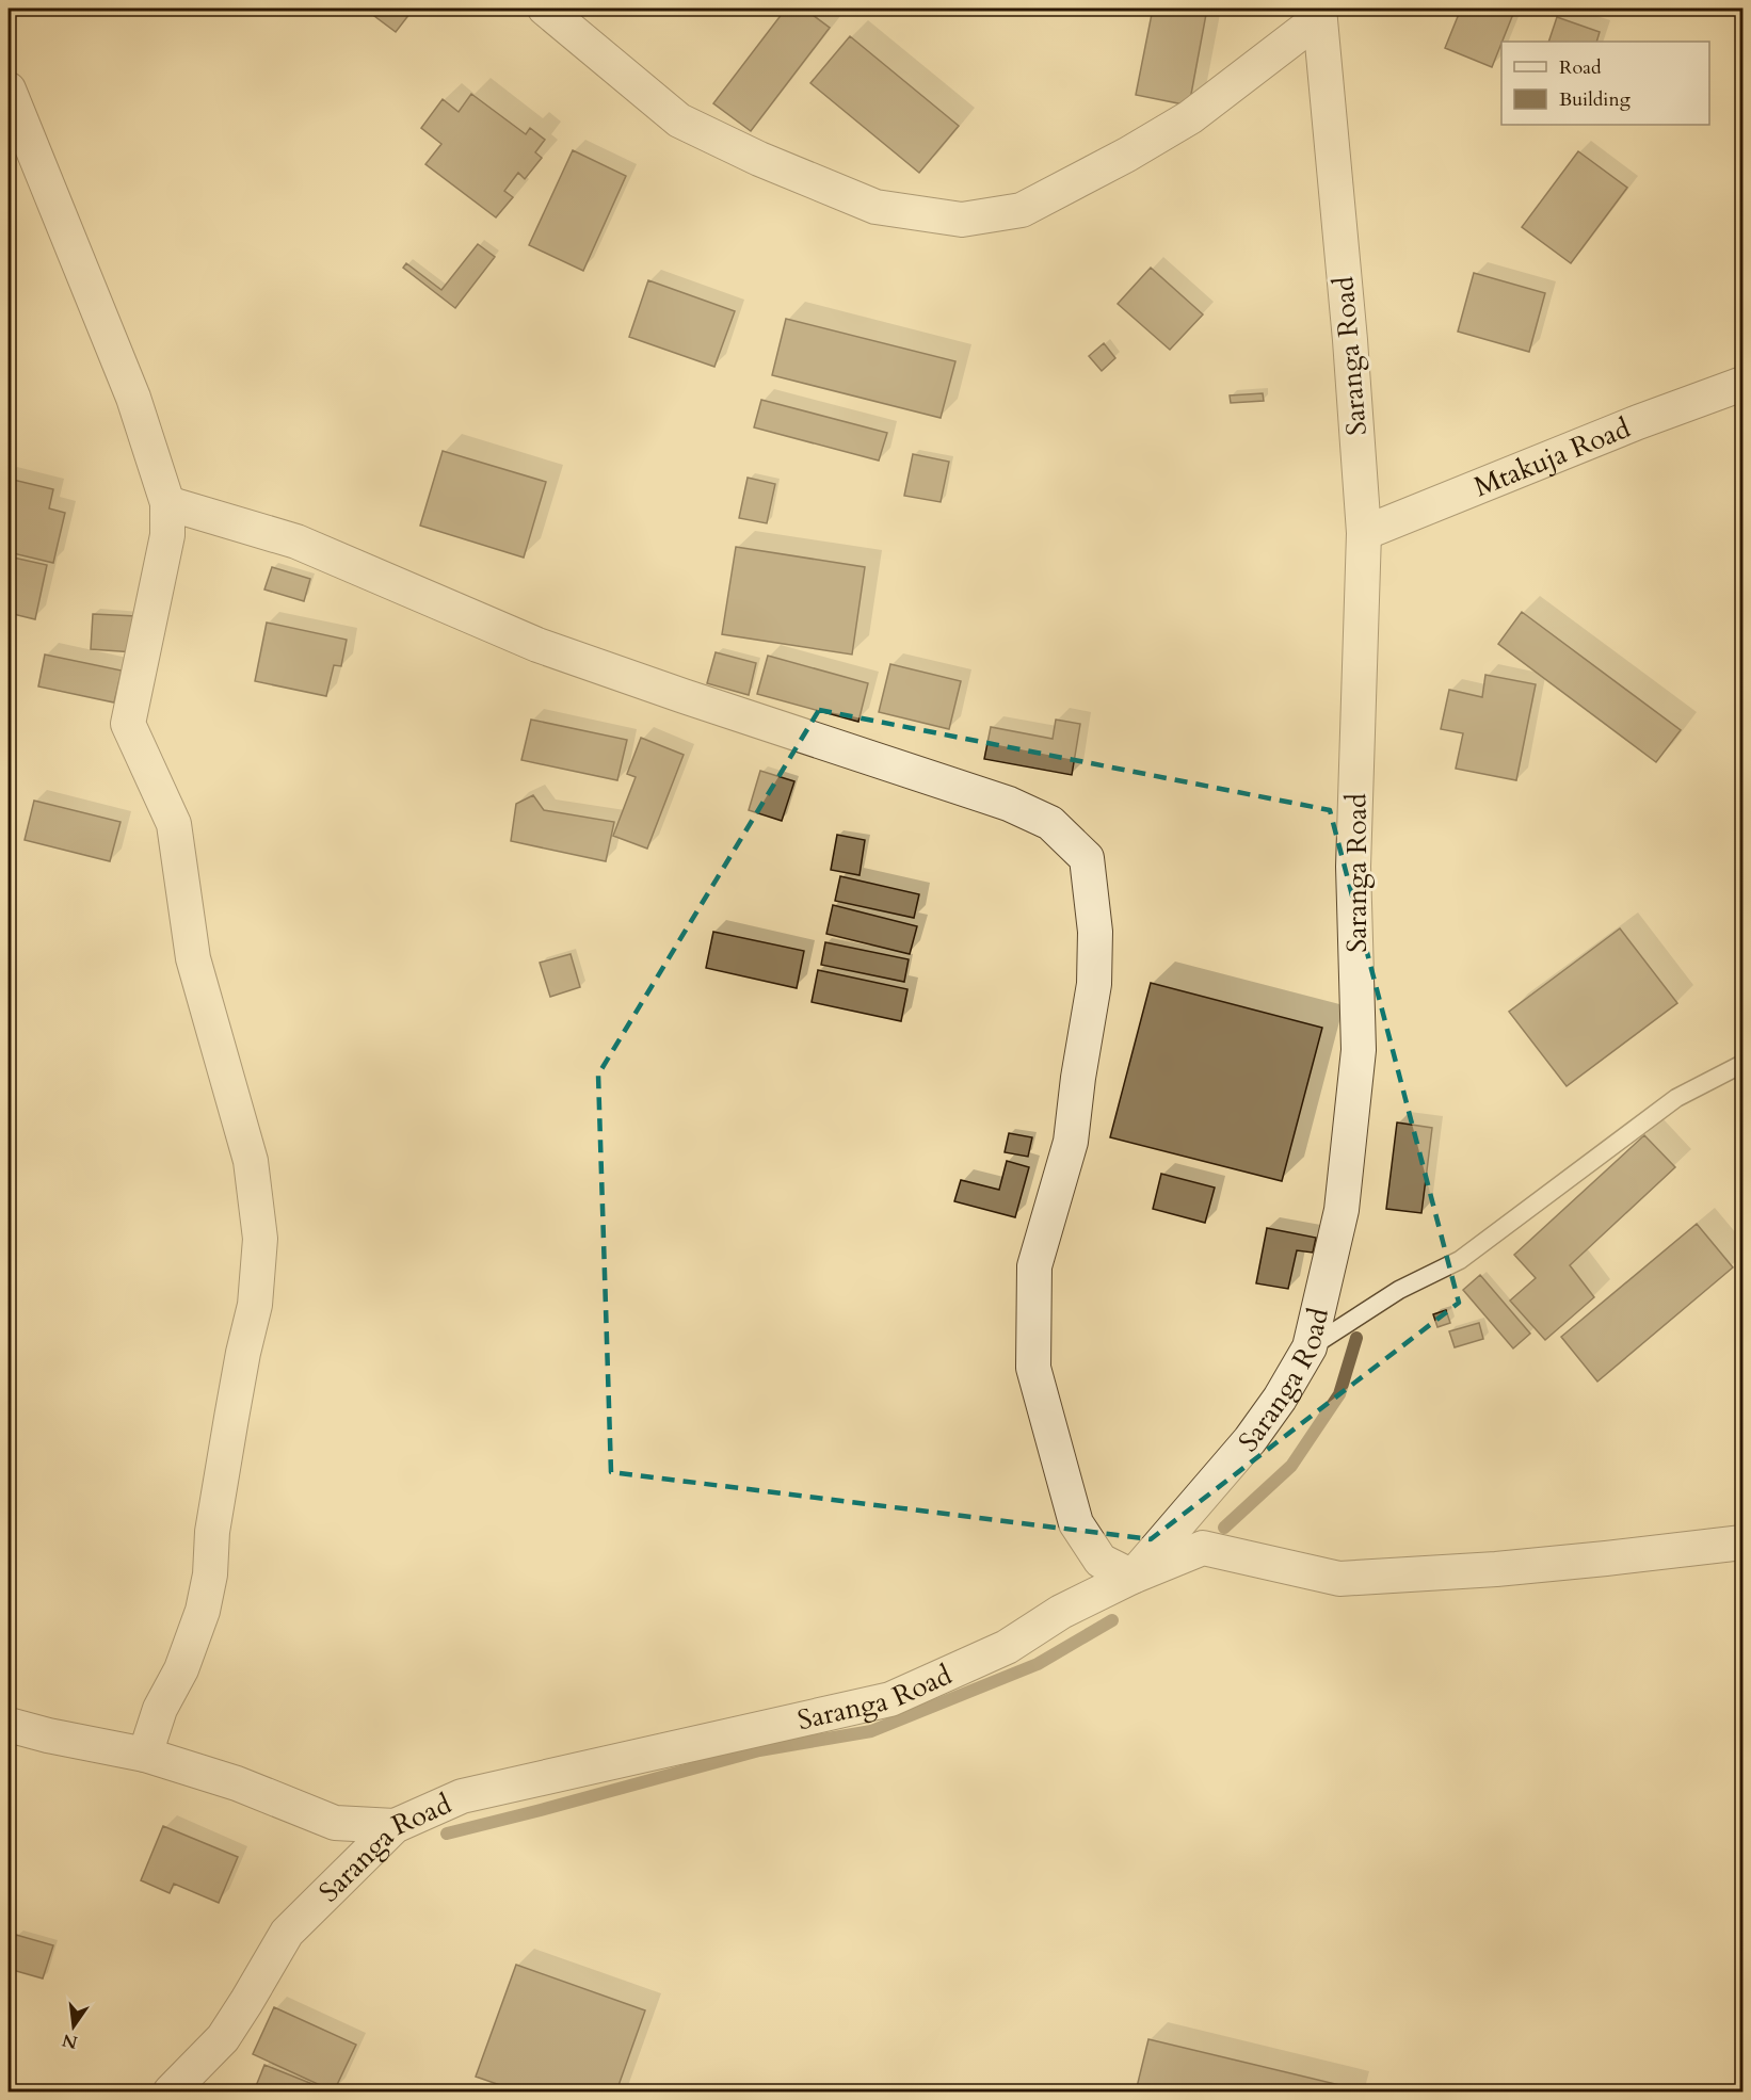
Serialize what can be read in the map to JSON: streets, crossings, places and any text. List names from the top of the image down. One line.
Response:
{"streets":{"street":["Saranga Road","Mtakuja Road"]},"crossings":[["Saranga Road","Mtakuja Road"]],"legend":["Road","Building"],"north":"bottom"}
